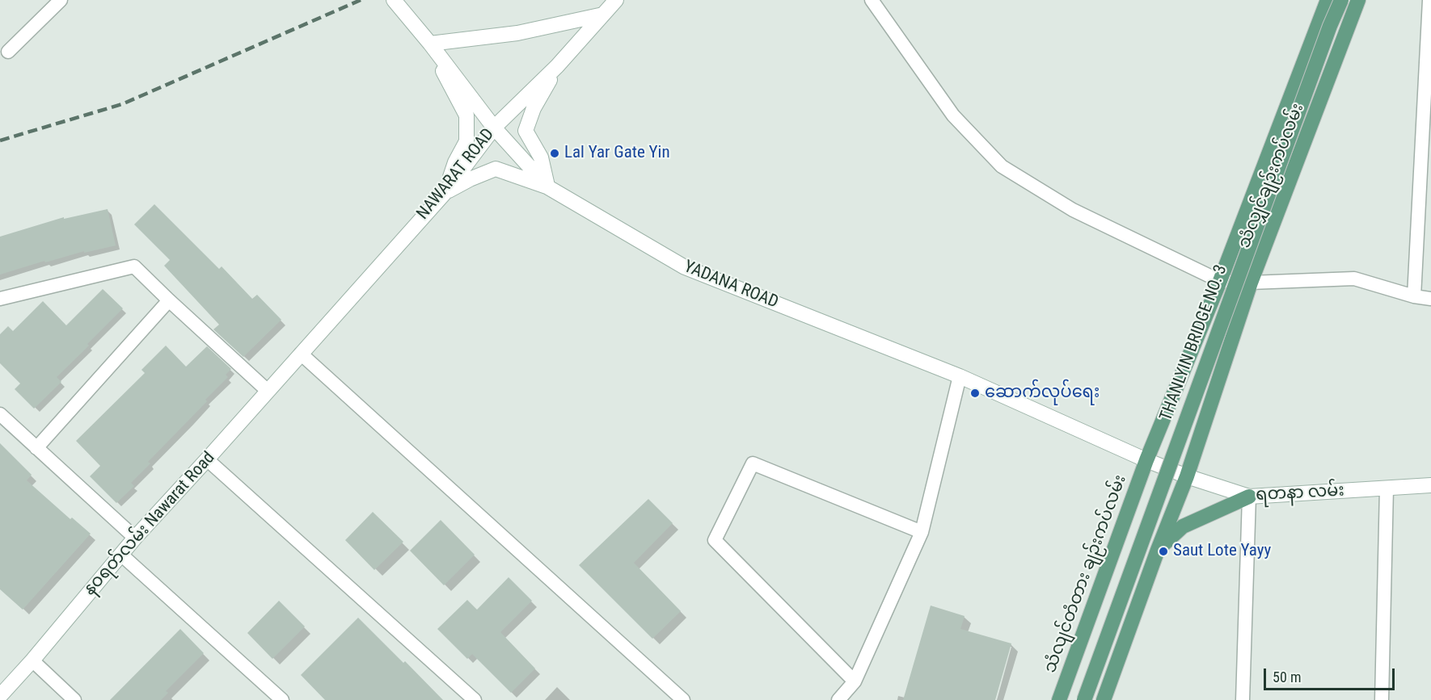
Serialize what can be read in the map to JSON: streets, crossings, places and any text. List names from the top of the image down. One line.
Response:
{"streets":{"main road":["NAWARAT ROAD","သံလျှင်ချဉ်းကပ်လမ်း","YADANA ROAD","THANLYIN BRIDGE NO. 3","ရတနာ လမ်း","နဝရတ်လမ်း Nawarat Road","သံလျင်တံတား ချဉ်းကပ်လမ်း"]},"crossings":[["NAWARAT ROAD","YADANA ROAD"],["NAWARAT ROAD","နဝရတ်လမ်း Nawarat Road"],["သံလျှင်ချဉ်းကပ်လမ်း","YADANA ROAD"],["သံလျှင်ချဉ်းကပ်လမ်း","ရတနာ လမ်း"],["သံလျှင်ချဉ်းကပ်လမ်း","သံလျင်တံတား ချဉ်းကပ်လမ်း"],["YADANA ROAD","ရတနာ လမ်း"],["YADANA ROAD","သံလျင်တံတား ချဉ်းကပ်လမ်း"],["ရတနာ လမ်း","သံလျင်တံတား ချဉ်းကပ်လမ်း"]],"places":["Lal Yar Gate Yin","ဆောက်လုပ်ရေး","Saut Lote Yayy"],"scale_bar":"50 m"}
